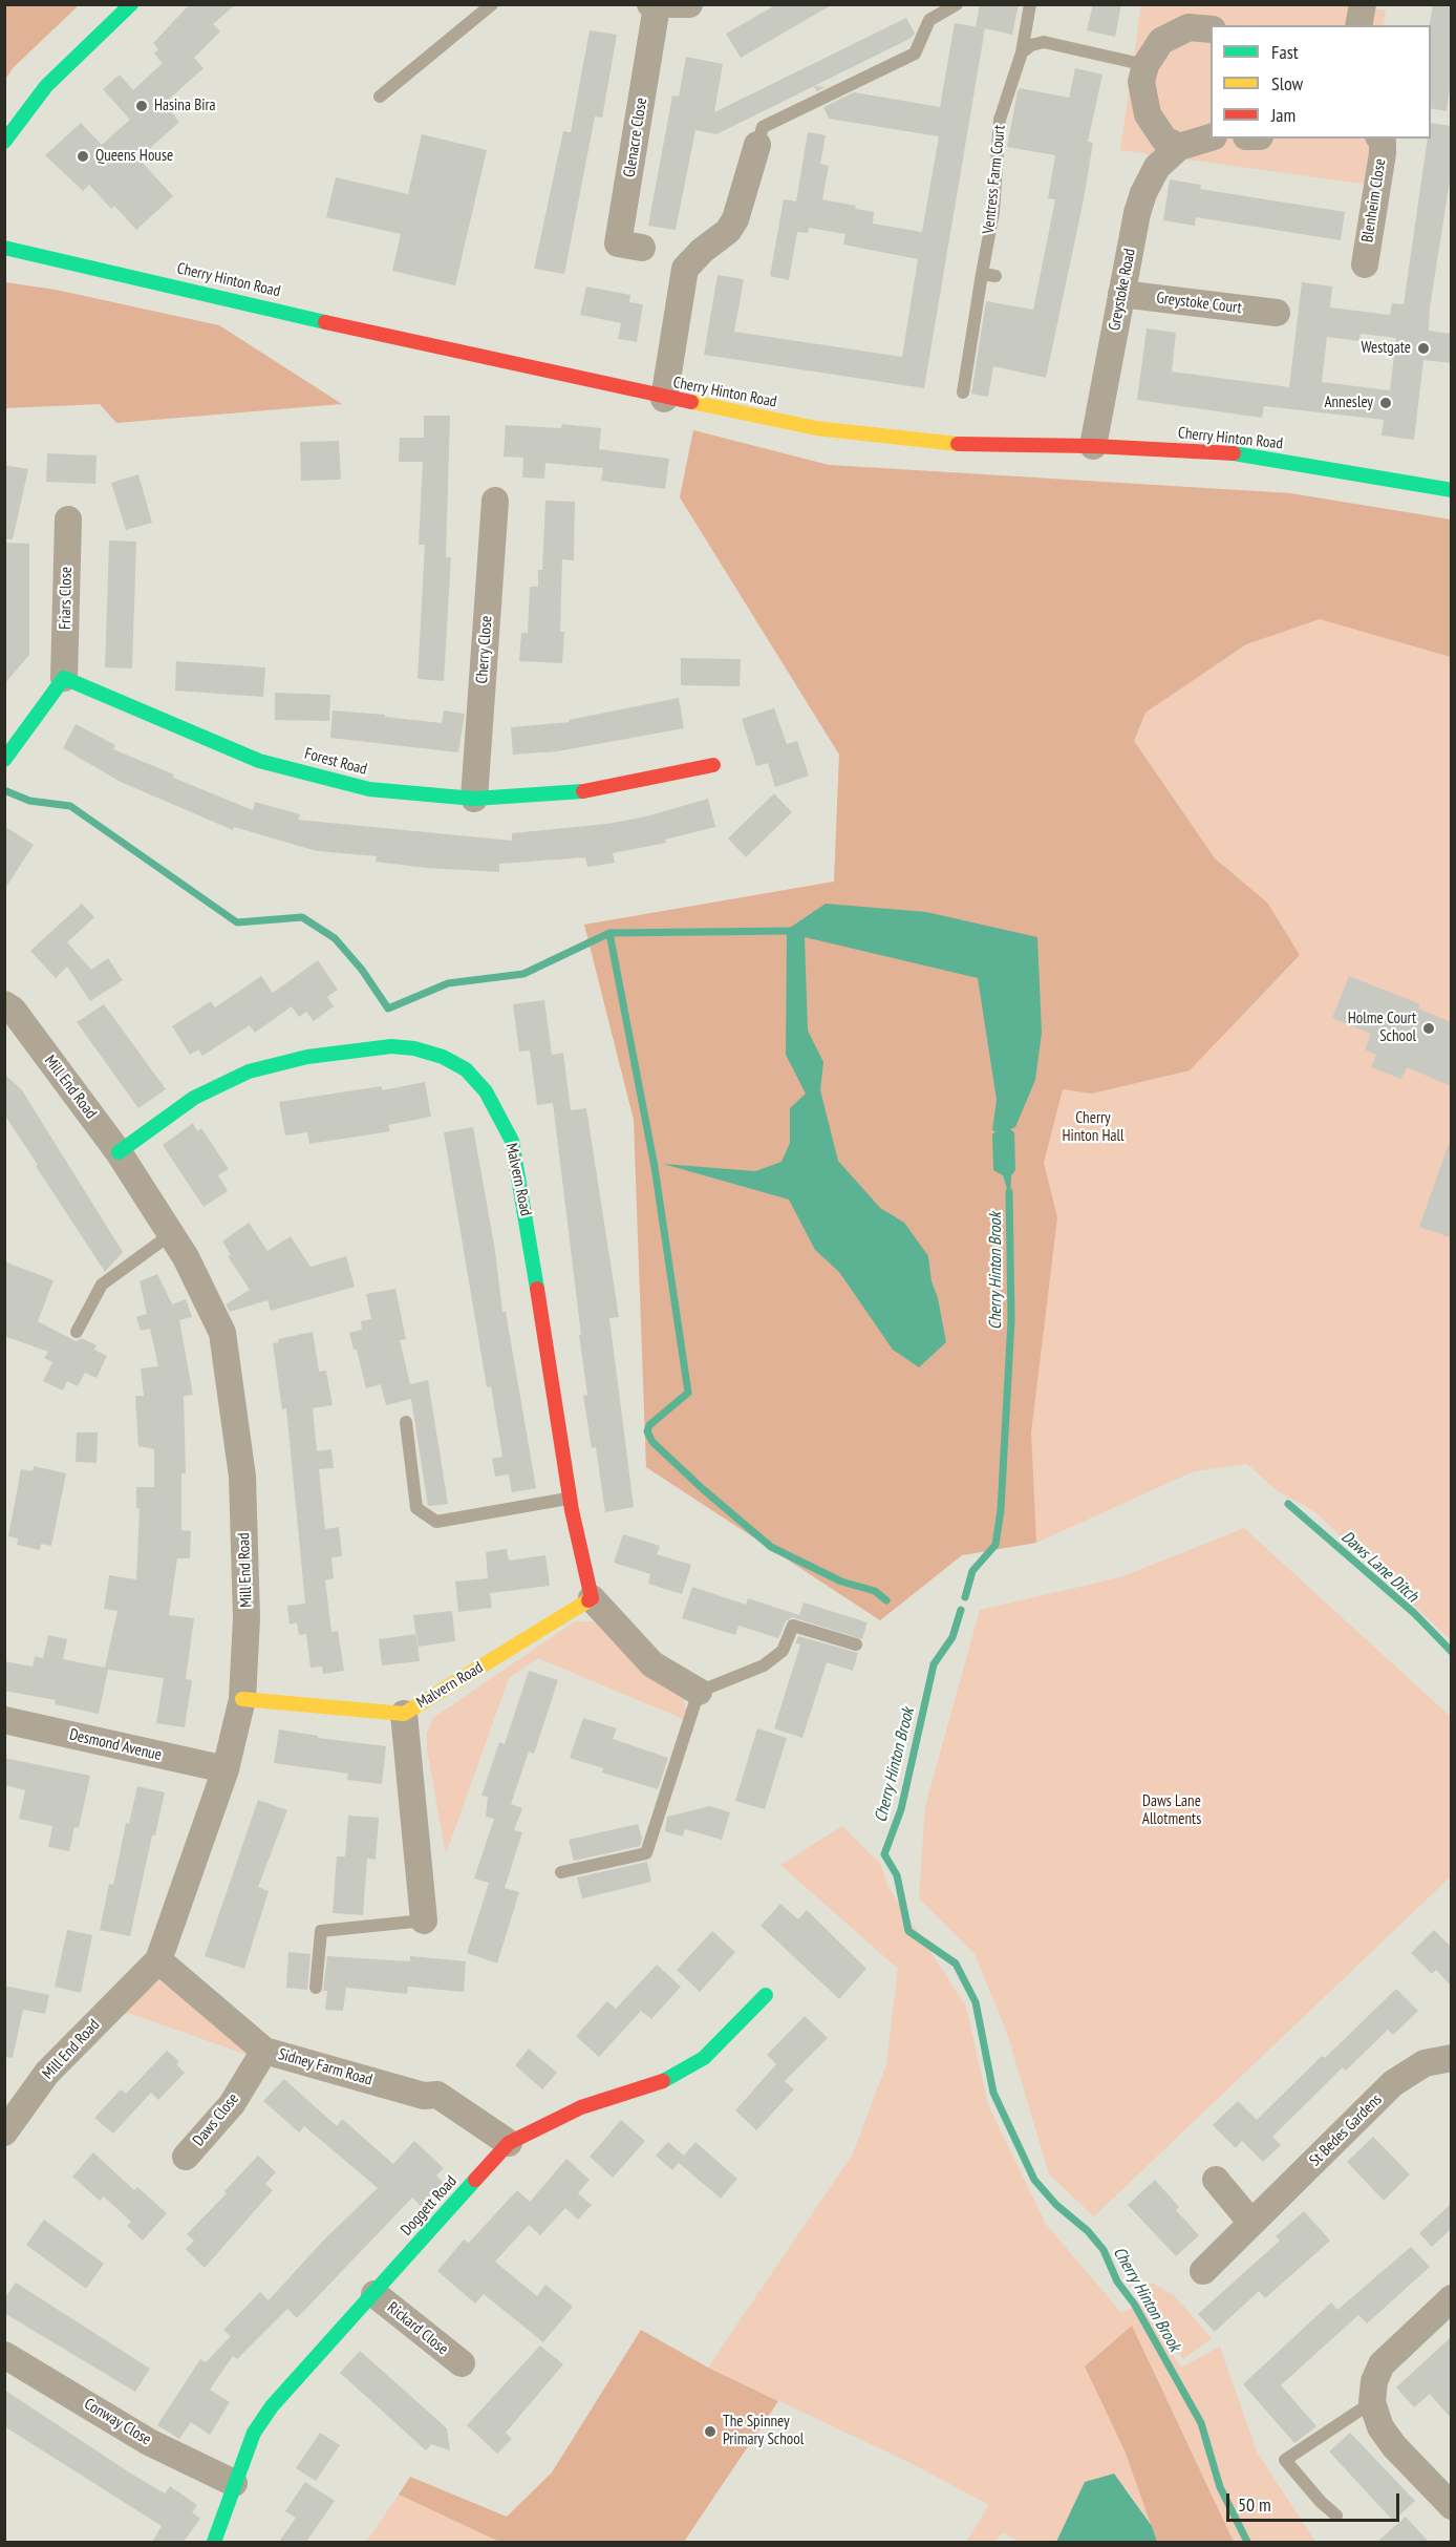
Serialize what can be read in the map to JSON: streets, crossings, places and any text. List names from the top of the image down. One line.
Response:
{"streets":{"street":["Glenacre Close","Blenheim Close","Cherry Hinton Road","Greystoke Road","Greystoke Court","Friars Close","Cherry Close","Forest Road","Mill End Road","Malvern Road","Desmond Avenue","Sidney Farm Road","Daws Close","St Bedes Gardens","Doggett Road","Rickard Close","Conway Close"],"lane":["Ventress Farm Court"]},"crossings":[["Cherry Hinton Road","Greystoke Road"],["Greystoke Road","Greystoke Court"],["Friars Close","Forest Road"],["Cherry Close","Forest Road"],["Mill End Road","Malvern Road"],["Mill End Road","Desmond Avenue"],["Mill End Road","Sidney Farm Road"],["Sidney Farm Road","Daws Close"],["Sidney Farm Road","Doggett Road"],["Doggett Road","Rickard Close"],["Doggett Road","Conway Close"]],"water":["Cherry Hinton Brook","Daws Lane Ditch"],"parks":["Cherry Hinton Hall","Daws Lane Allotments"],"places":["Hasina Bira","Queens House","Westgate","Annesley","Holme Court School","The Spinney Primary School"],"legend":["Fast","Slow","Jam"],"scale_bar":"50 m"}
